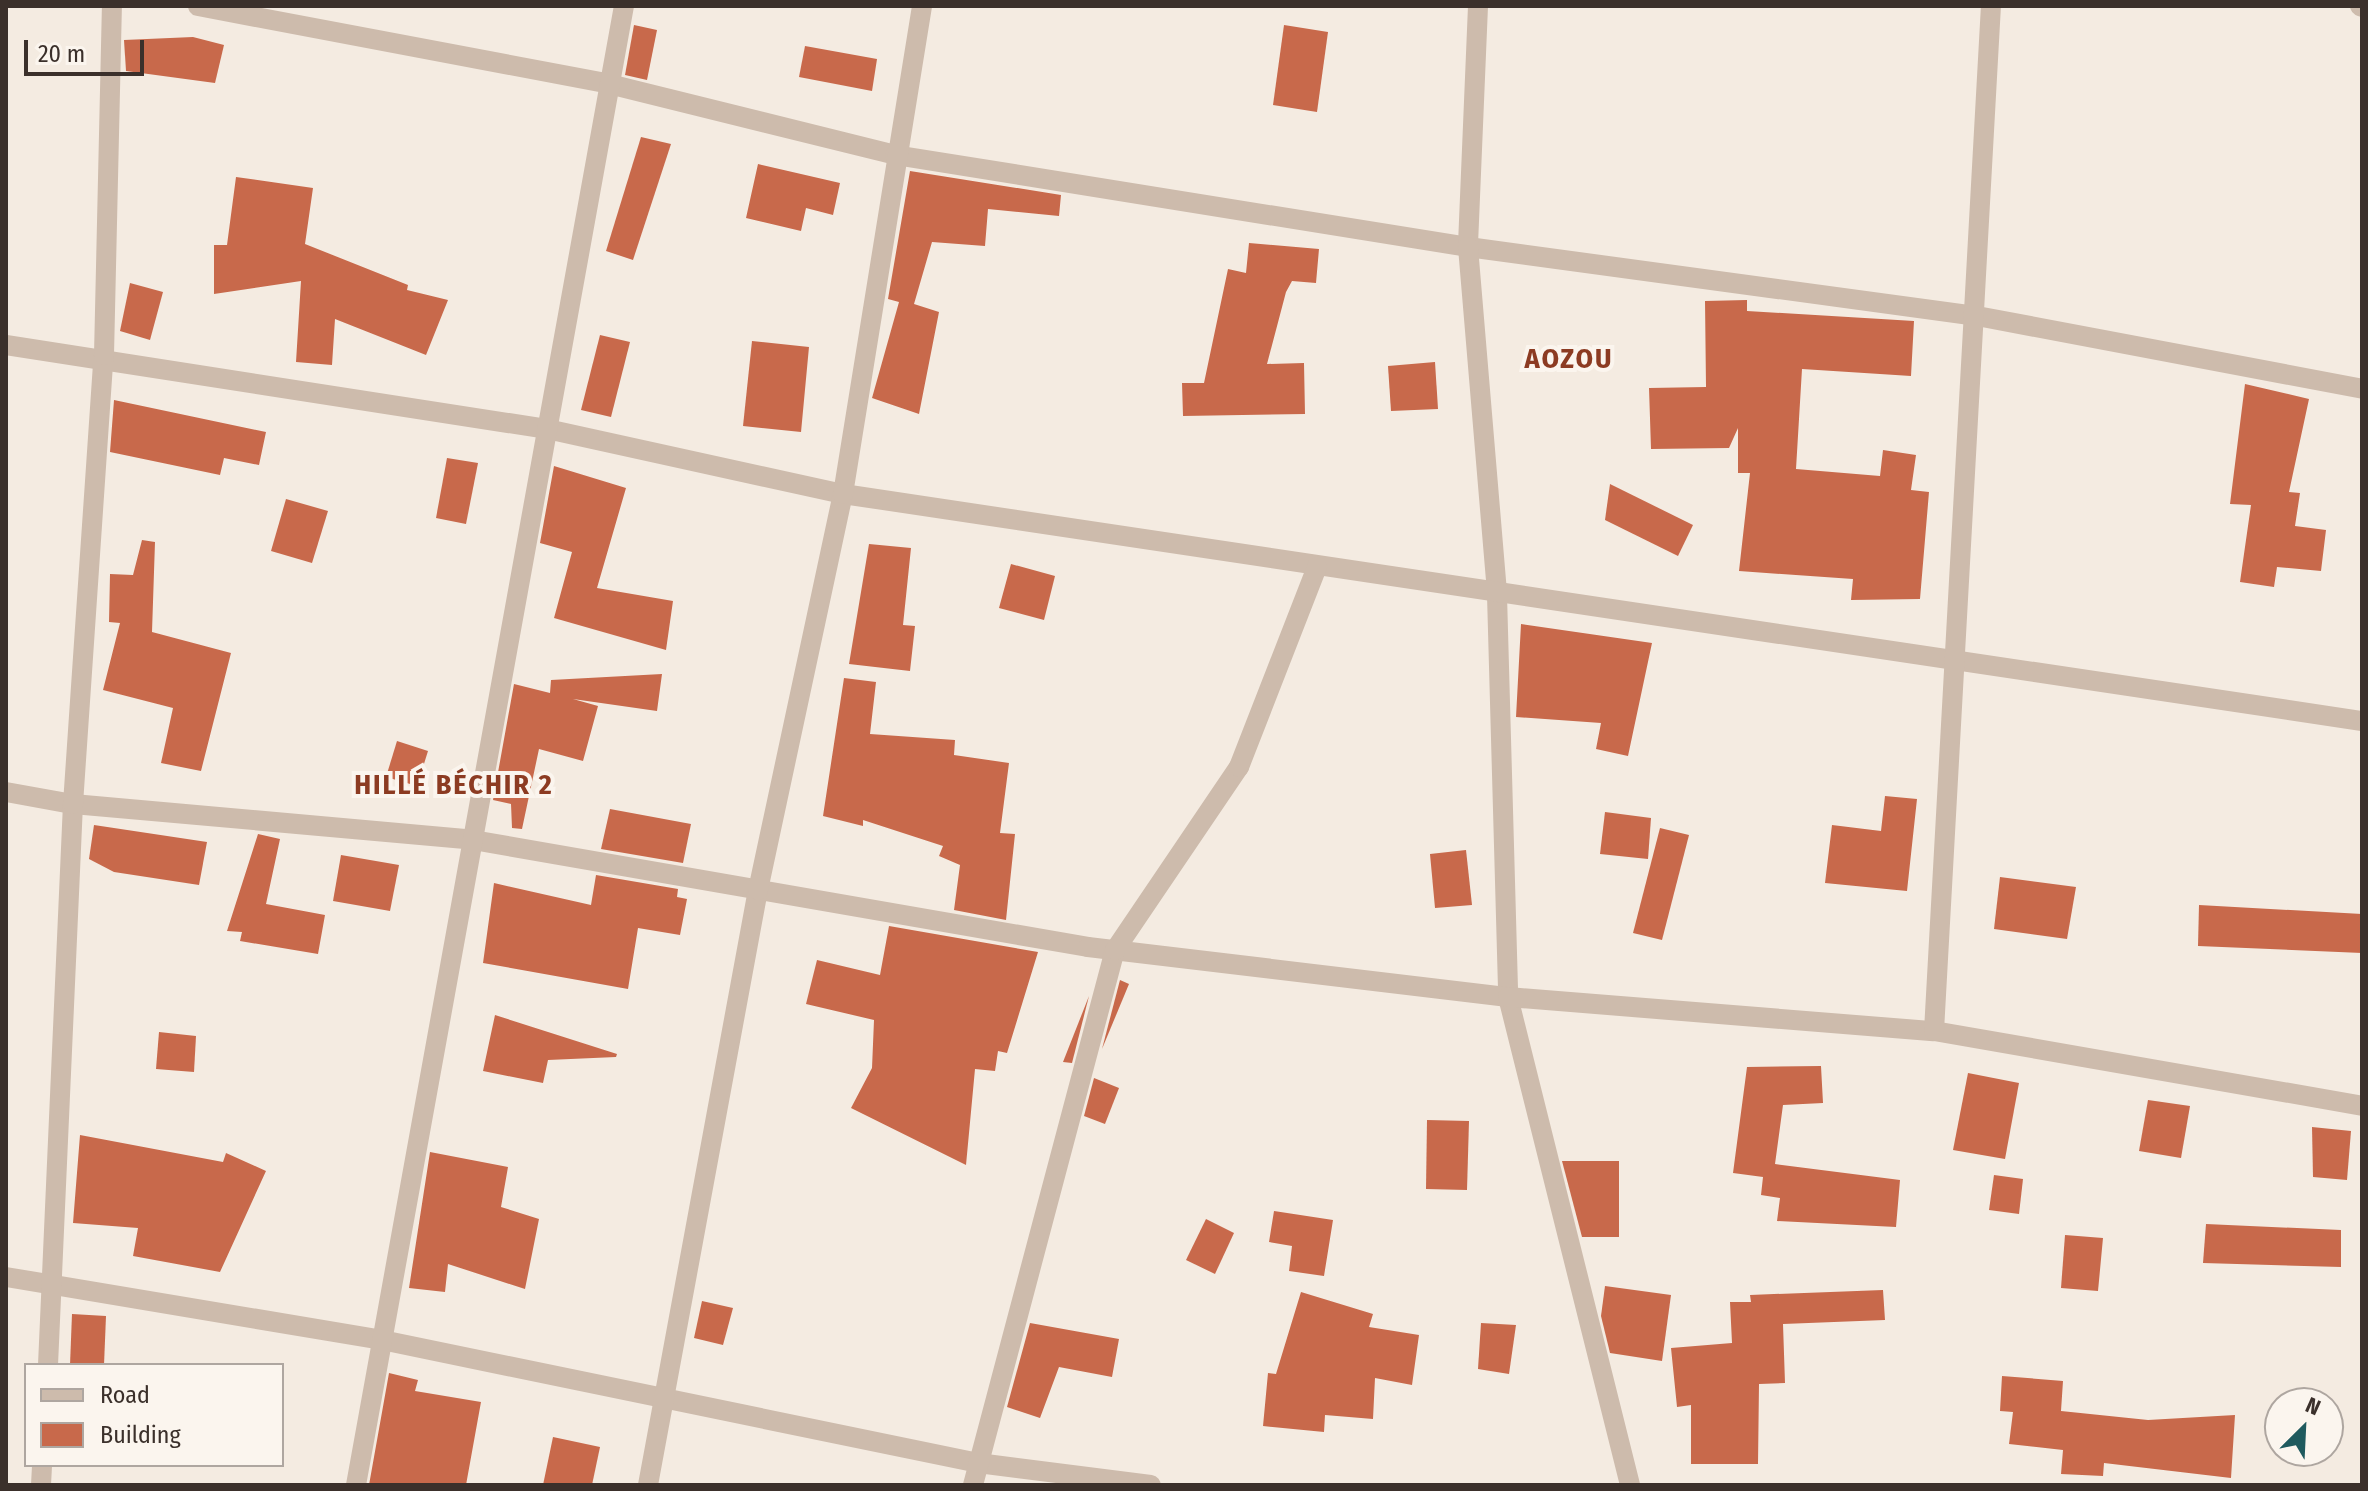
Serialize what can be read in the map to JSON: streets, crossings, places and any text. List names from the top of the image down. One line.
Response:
{"districts":["AOZOU","HILLÉ BÉCHIR 2"],"legend":["Road","Building"],"scale_bar":"20 m","north":"top right"}
